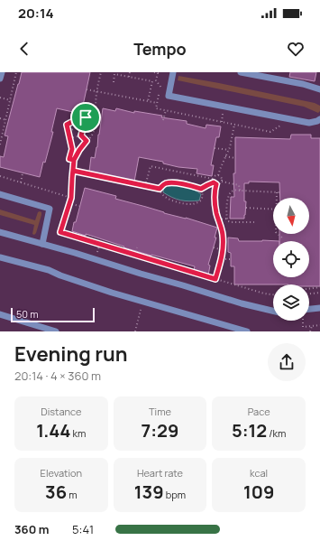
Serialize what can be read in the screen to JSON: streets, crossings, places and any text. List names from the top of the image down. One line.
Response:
{"scale_bar":"50 m","north":"bottom","page":{"status":"20:14","header":"Tempo","scale":"50 m","heading":["Evening run","20:14 · 4 × 360 m"],"stats":[["Distance","1.44 km"],["Time","7:29"],["Pace","5:12 /km"],["Elevation","36 m"],["Heart rate","139 bpm"],["kcal","109"]],"list":[{"name":"360 m","note":"5:41"}]}}
